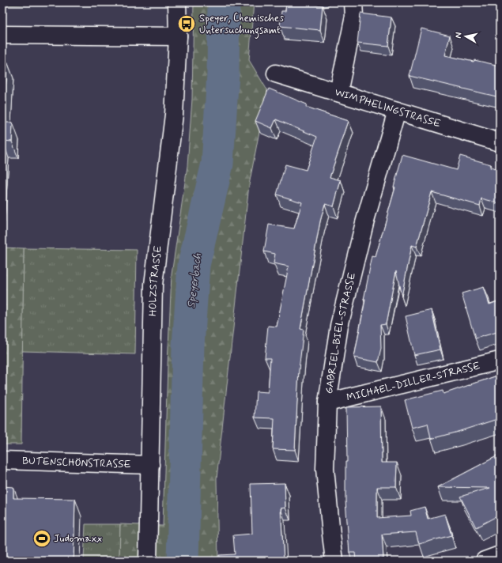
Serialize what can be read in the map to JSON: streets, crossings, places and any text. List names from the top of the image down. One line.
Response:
{"streets":{"street":["WIMPHELINGSTRASSE","HOLZSTRASSE","GABRIEL-BIEL-STRASSE","MICHAEL-DILLER-STRASSE","BUTENSCHÖNSTRASSE"]},"crossings":[["WIMPHELINGSTRASSE","GABRIEL-BIEL-STRASSE"],["HOLZSTRASSE","BUTENSCHÖNSTRASSE"],["GABRIEL-BIEL-STRASSE","MICHAEL-DILLER-STRASSE"]],"water":["Speyerbach"],"places":{"bus stop":["Speyer, Chemisches Untersuchungsamt"],"sports":["Judomaxx"]},"north":"left"}
